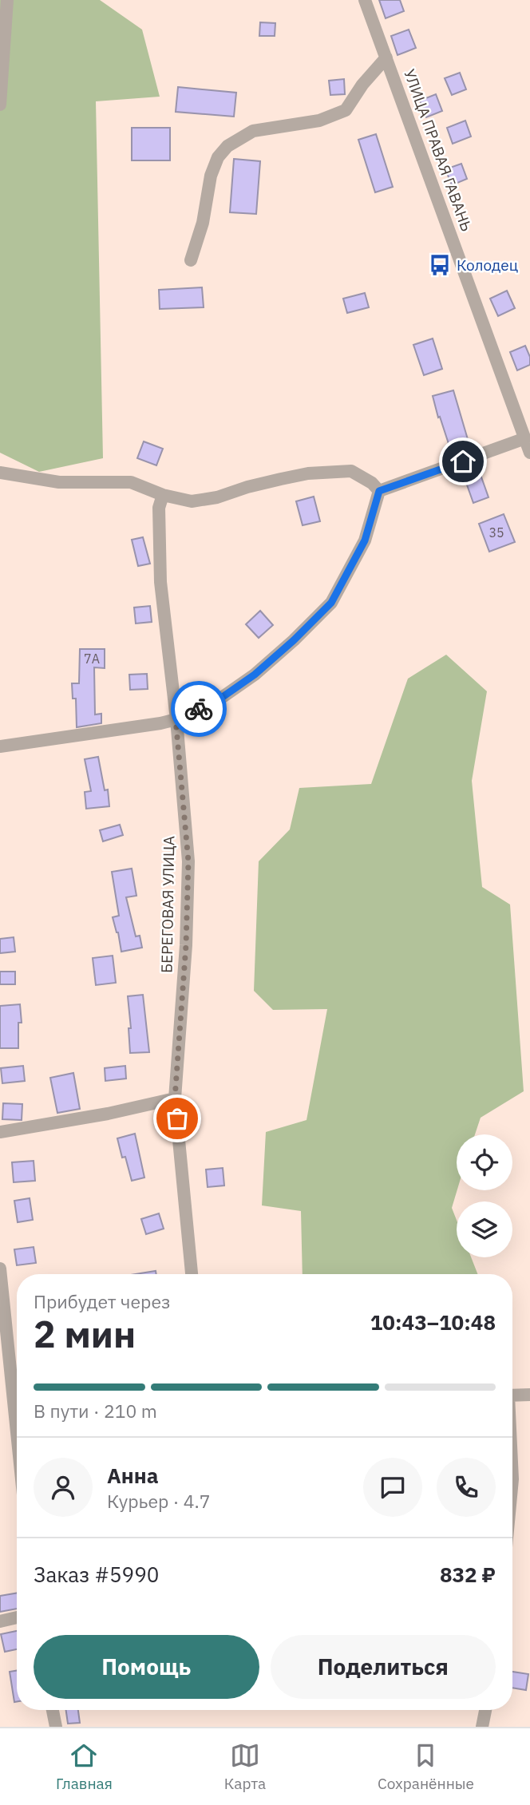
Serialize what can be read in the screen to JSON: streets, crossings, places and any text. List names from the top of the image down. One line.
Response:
{"streets":{"street":["УЛИЦА ПРАВАЯ ГАВАНЬ","БЕРЕГОВАЯ УЛИЦА"]},"places":{"bus stop":["Колодец"]},"house_numbers":["35","7А"],"page":{"heading":["2 мин","Прибудет через","10:43–10:48"],"panel":["Анна","Курьер · 4.7","Заказ #5990","832 ₽"],"bar":"В пути · 210 m","buttons":["Помощь","Поделиться"],"tabs":["Главная","Карта","Сохранённые"]}}
